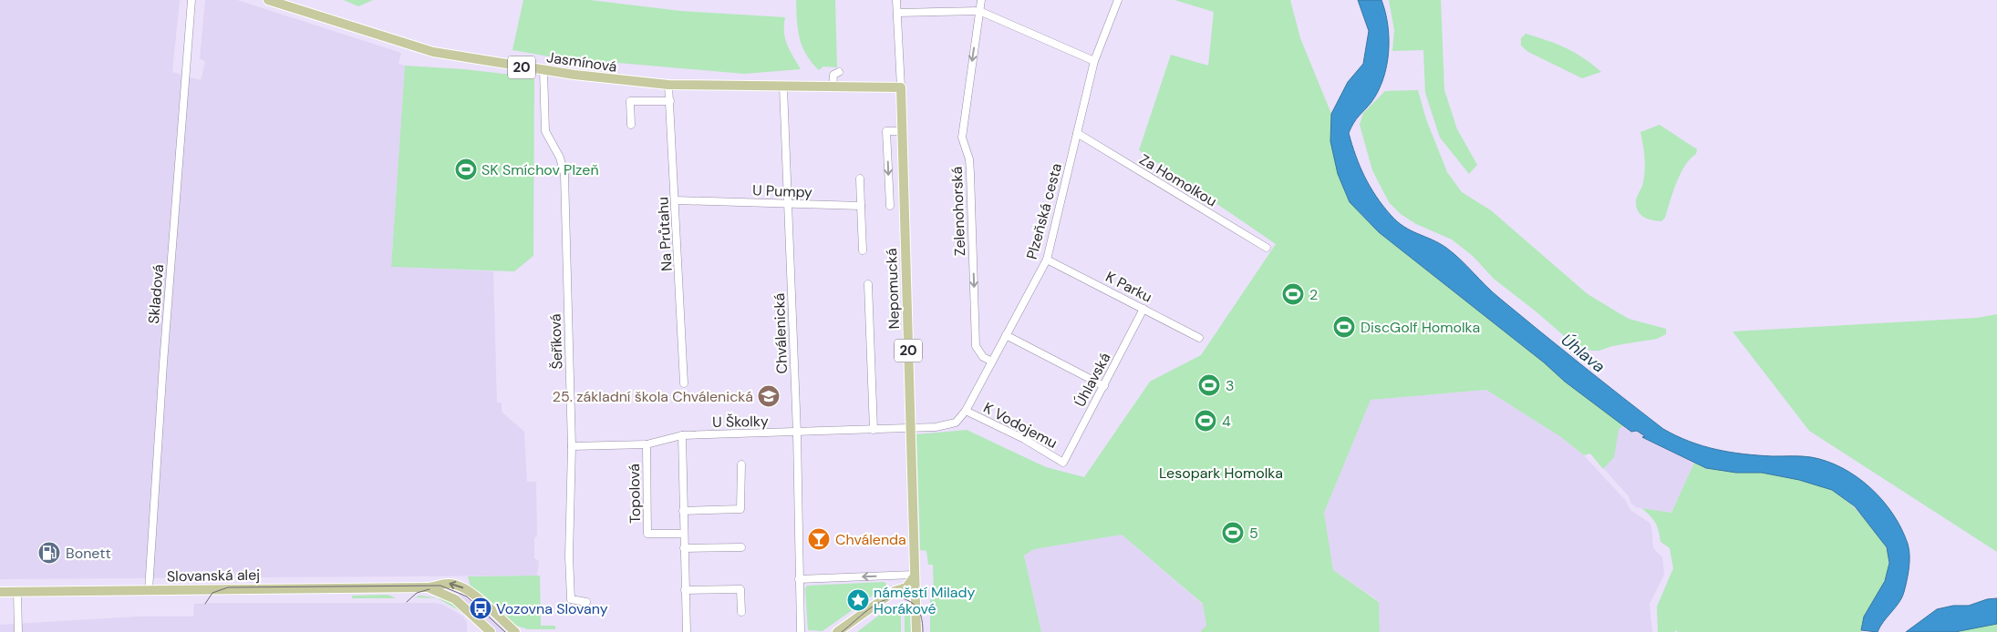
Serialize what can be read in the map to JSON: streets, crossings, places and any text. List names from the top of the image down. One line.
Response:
{"streets":{"main road":["Jasmínová","20","Nepomucká","Slovanská alej"],"street":["Za Homolkou","U Pumpy","Zelenohorská","Plzeňská cesta","Na Průtahu","K Parku","Skladová","Chválenická","Šeříková","Úhlavská","U Školky","K Vodojemu","Topolová"]},"crossings":[["Jasmínová","Na Průtahu"],["Jasmínová","Nepomucká"],["Jasmínová","Chválenická"],["Jasmínová","Šeříková"],["20","Nepomucká"],["Za Homolkou","Plzeňská cesta"],["U Pumpy","Na Průtahu"],["U Pumpy","Chválenická"],["Zelenohorská","Plzeňská cesta"],["Plzeňská cesta","K Parku"],["Plzeňská cesta","Nepomucká"],["Plzeňská cesta","U Školky"],["Plzeňská cesta","K Vodojemu"],["K Parku","Úhlavská"],["Nepomucká","U Školky"],["Skladová","Slovanská alej"],["Chválenická","U Školky"],["Šeříková","U Školky"],["Úhlavská","K Vodojemu"],["U Školky","Topolová"]],"one_way":["Zelenohorská"],"water":["Úhlava"],"parks":["Lesopark Homolka"],"places":{"sports":["SK Smíchov Plzeň","2","DiscGolf Homolka","3","4","5"],"school or university":["25. základní škola Chválenická"],"bar":["Chválenda"],"fuel station":["Bonett"],"place":["náměstí Milady Horákové"],"bus stop":["Vozovna Slovany"]}}
